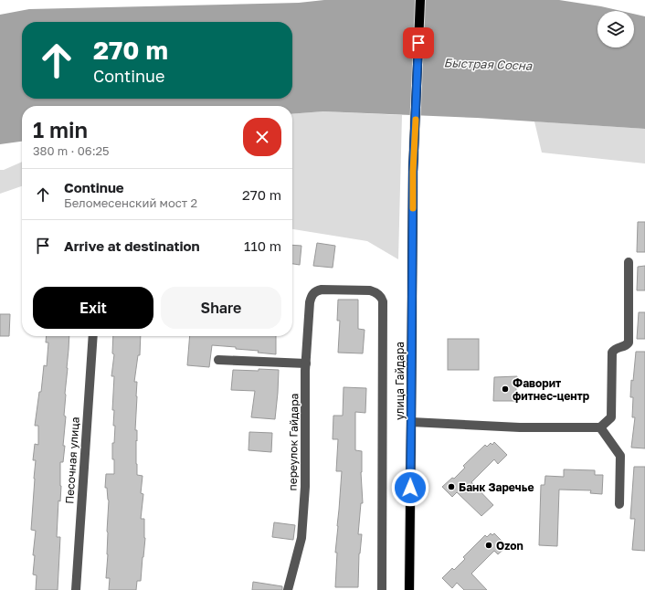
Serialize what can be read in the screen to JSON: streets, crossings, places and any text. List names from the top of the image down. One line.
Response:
{"streets":{"main road":["улица Гайдара"],"street":["переулок Гайдара","Песочная улица"]},"crossings":[["улица Гайдара","переулок Гайдара"]],"water":["Быстрая Сосна"],"places":["Фаворит фитнес-центр","Банк Заречье","Ozon"],"page":{"turn":["270 m","Continue"],"heading":["1 min","380 m · 06:25"],"list":[{"name":"Continue","note":"Беломесенский мост 2","value":"270 m"},{"name":"Arrive at destination","value":"110 m"}],"buttons":["Exit","Share"]}}
